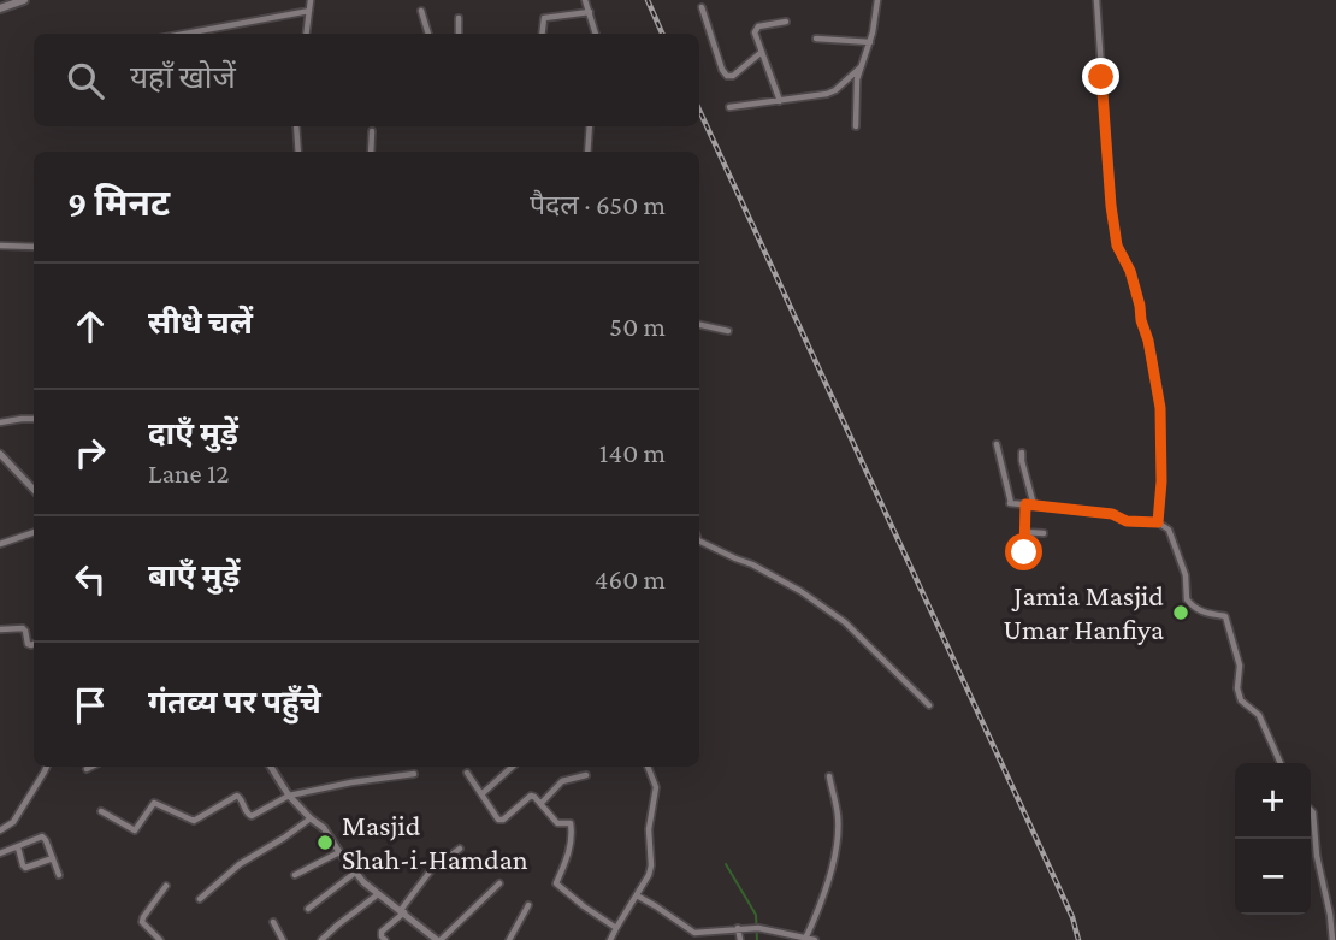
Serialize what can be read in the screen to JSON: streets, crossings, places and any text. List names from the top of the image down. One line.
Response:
{"places":["Jamia Masjid Umar Hanfiya","Masjid Shah-i-Hamdan"],"page":{"search":"यहाँ खोजें","heading":["9 मिनट","पैदल · 650 m"],"list":[["सीधे चलें","50 m"],["दाएँ मुड़ें","Lane 12","140 m"],["बाएँ मुड़ें","460 m"],"गंतव्य पर पहुँचे"],"map_buttons":["+","−"]}}
